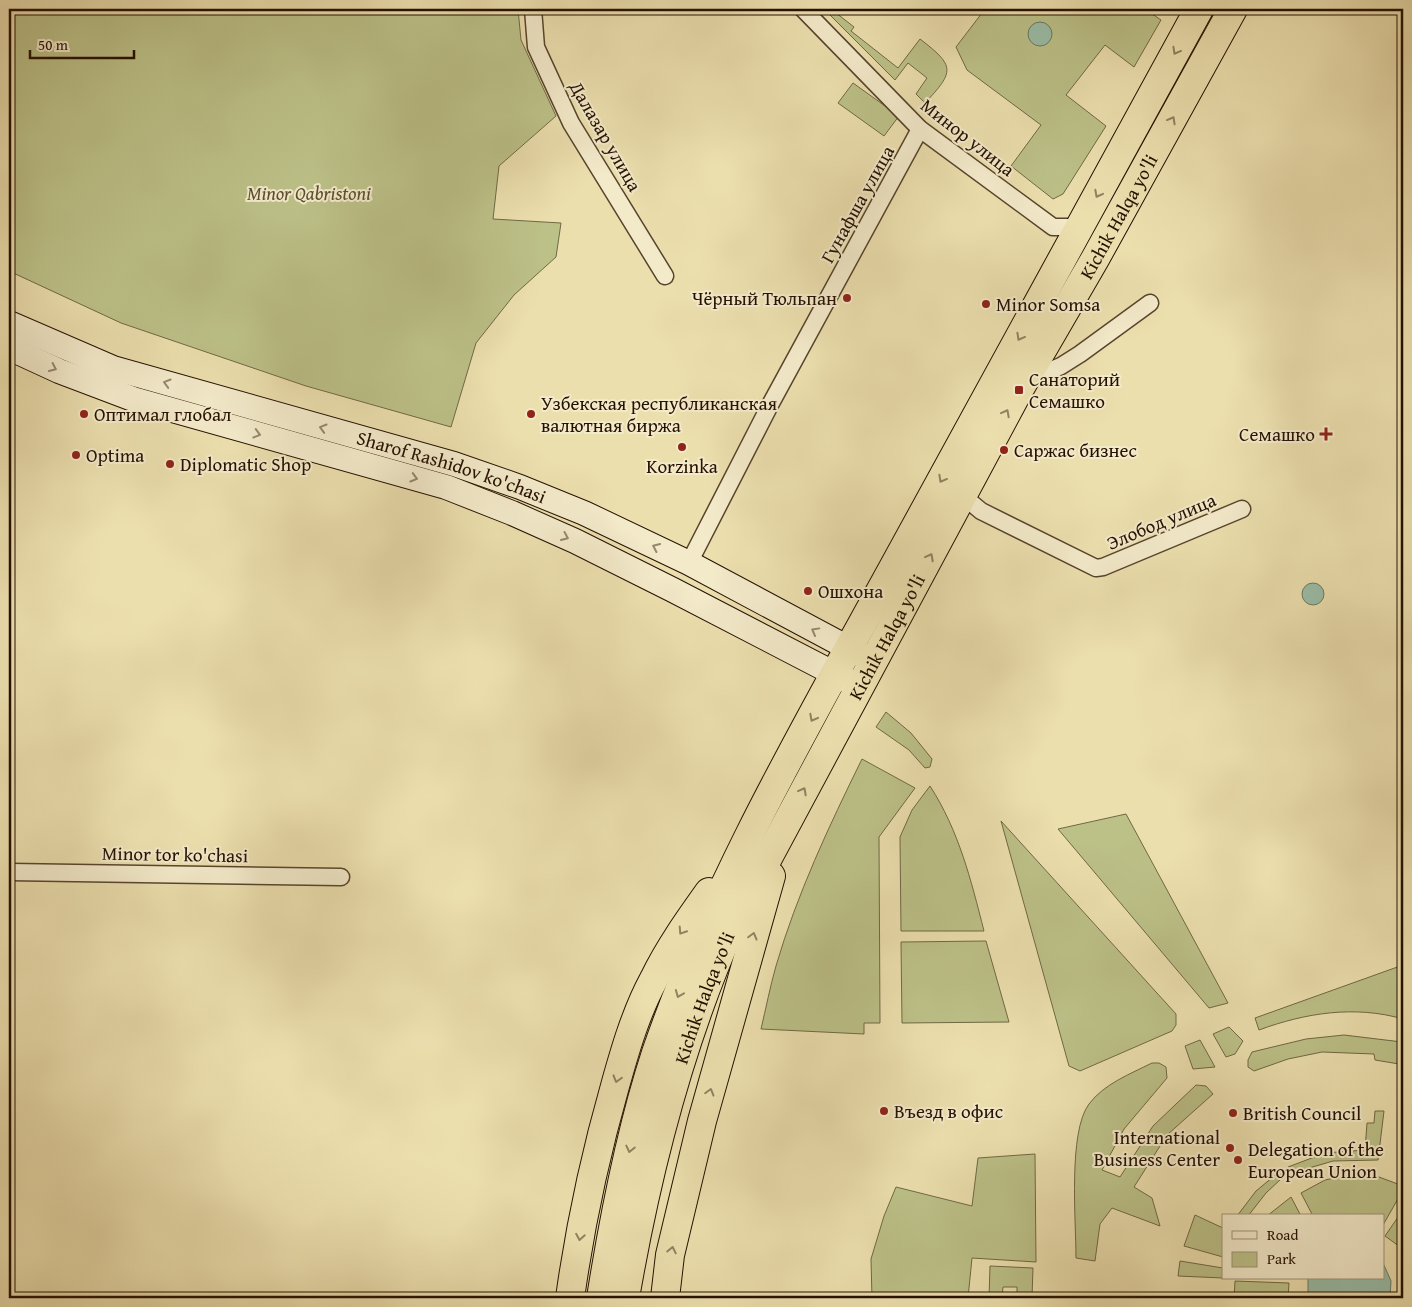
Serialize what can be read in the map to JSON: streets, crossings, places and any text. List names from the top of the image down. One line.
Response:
{"streets":{"highway":["Kichik Halqa yo'li"],"main road":["Sharof Rashidov ko'chasi"],"street":["Далазар улица","Минор улица","Гунафша улица","Элобод улица","Minor tor ko'chasi"]},"crossings":[["Минор улица","Гунафша улица"],["Минор улица","Kichik Halqa yo'li"],["Гунафша улица","Sharof Rashidov ko'chasi"],["Kichik Halqa yo'li","Sharof Rashidov ko'chasi"],["Kichik Halqa yo'li","Элобод улица"]],"parks":["Minor Qabristoni"],"places":{"other":["Чёрный Тюльпан","Minor Somsa","Оптимал глобал","Узбекская республиканская валютная биржа","Korzinka","Саржас бизнес","Optima","Diplomatic Shop","Ошхона","Въезд в офис","British Council","International Business Center","Delegation of the European Union"],"transit":["Санаторий Семашко"],"health":["Семашко"]},"legend":["Road","Park"],"scale_bar":"50 m"}
